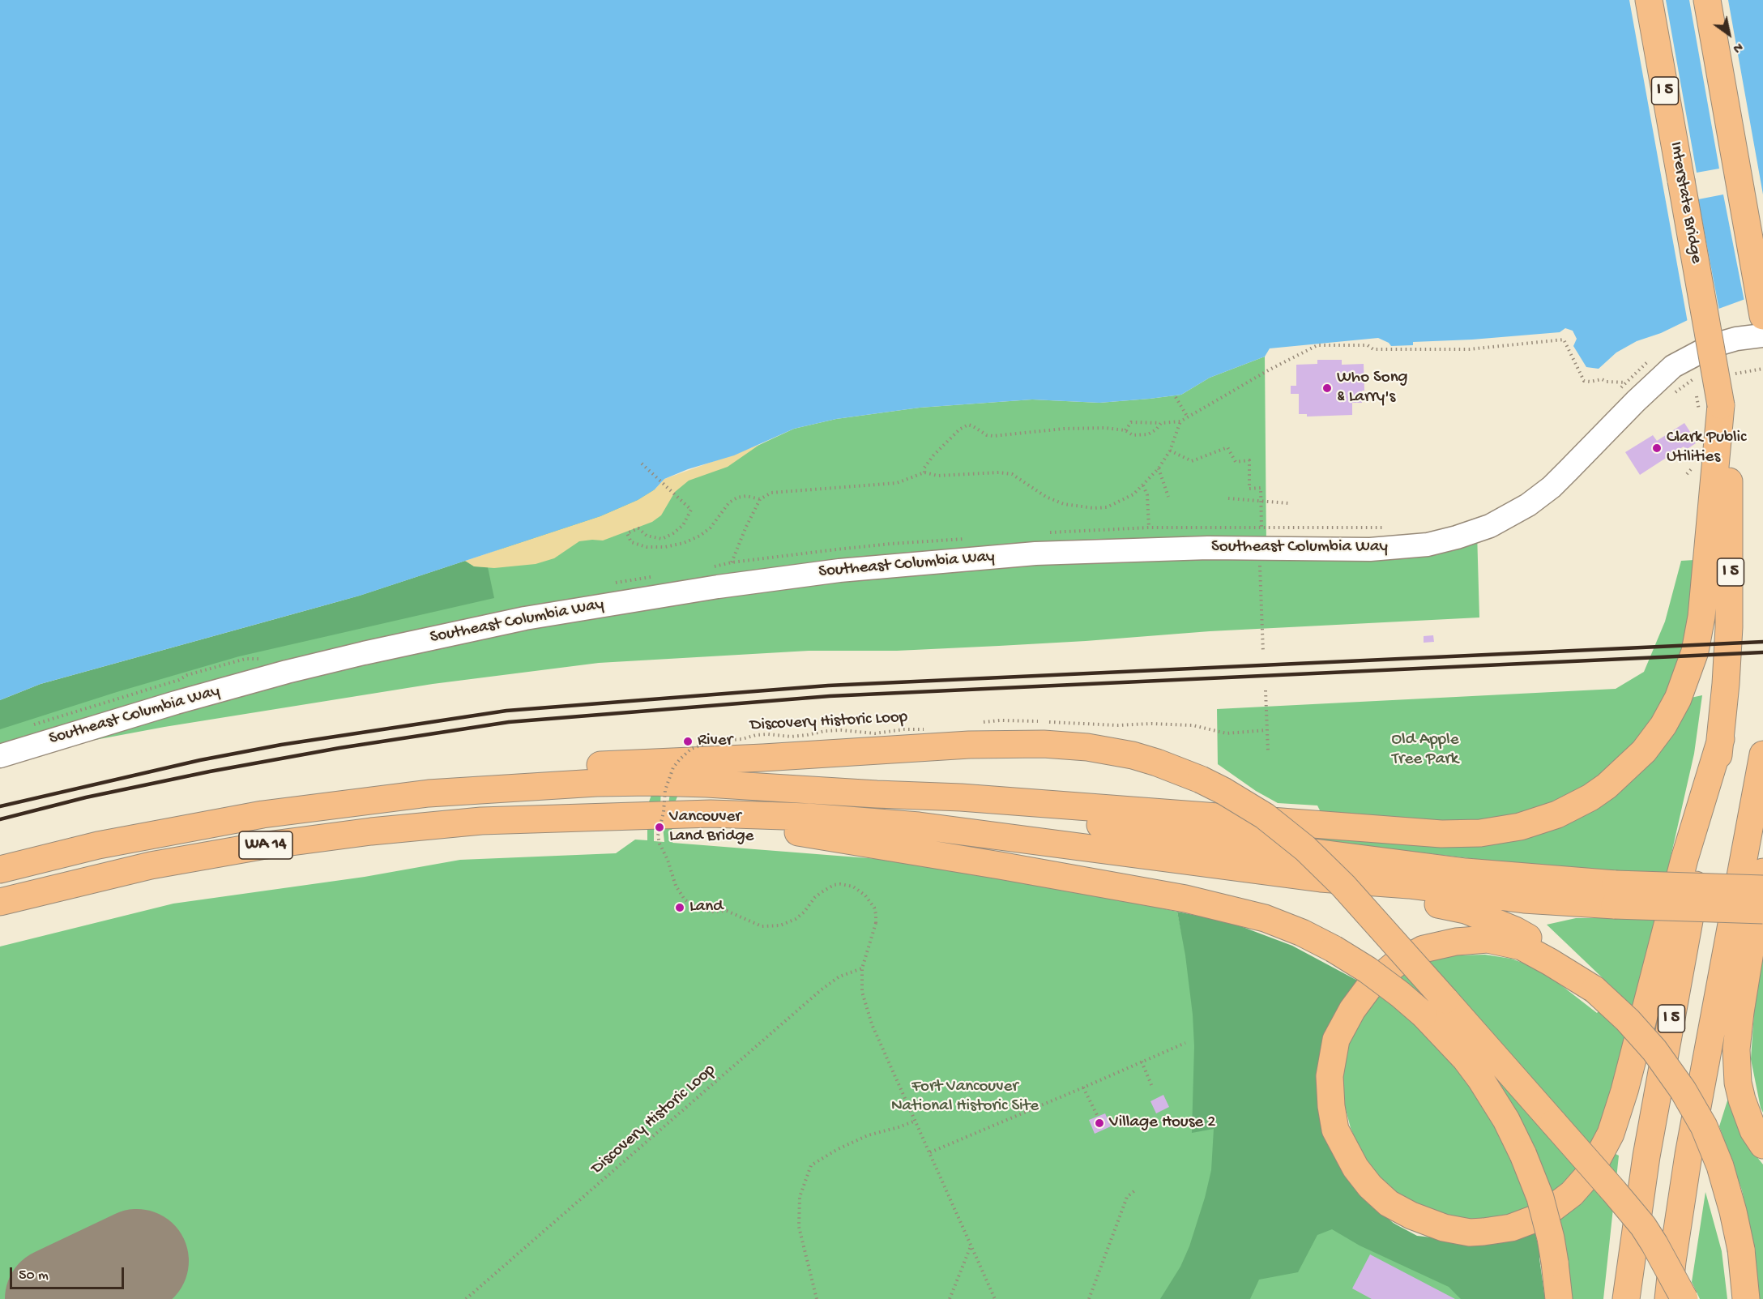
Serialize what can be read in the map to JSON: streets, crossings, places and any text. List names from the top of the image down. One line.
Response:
{"streets":{"highway":["I 5","Interstate Bridge","WA 14"],"street":["Southeast Columbia Way"],"path":["Discovery Historic Loop"]},"crossings":[["I 5","Interstate Bridge"]],"parks":["Old Apple Tree Park","Fort Vancouver National Historic Site"],"places":["Who Song & Larry's","Clark Public Utilities","River","Vancouver Land Bridge","Land","Village House 2"],"scale_bar":"50 m","north":"bottom right"}
